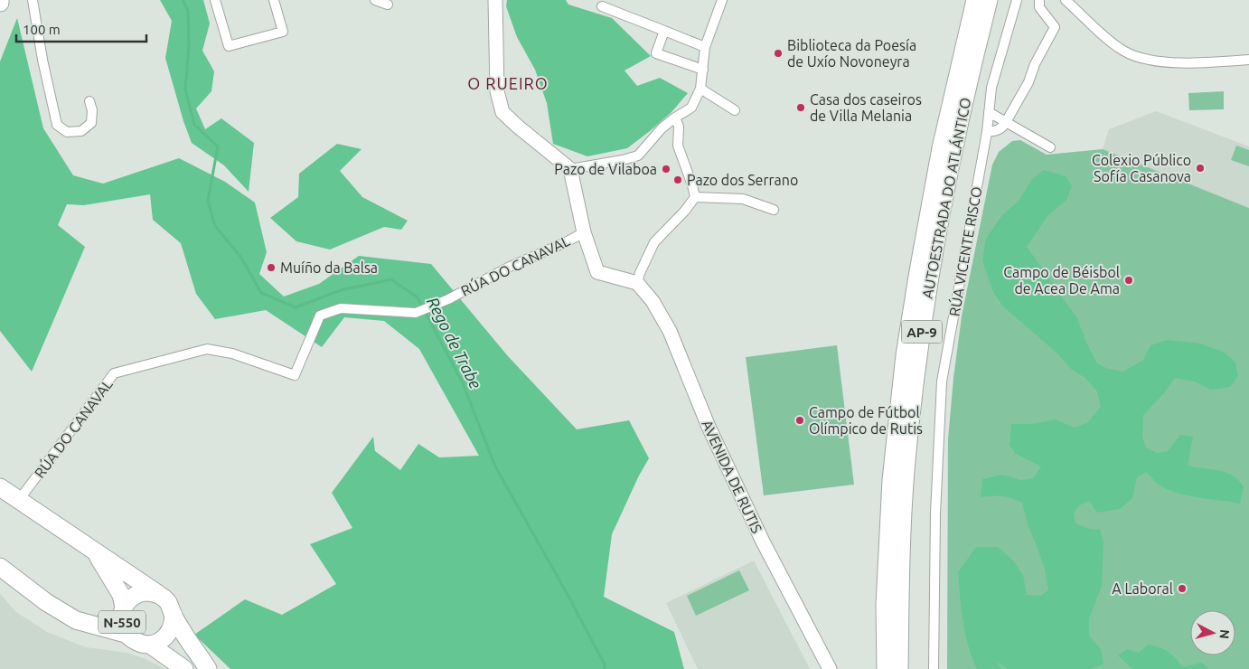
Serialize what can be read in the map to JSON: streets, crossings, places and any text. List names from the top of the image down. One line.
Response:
{"streets":{"highway":["AUTOESTRADA DO ATLÁNTICO","AP-9","N-550"],"street":["RÚA VICENTE RISCO","RÚA DO CANAVAL","AVENIDA DE RUTIS"]},"districts":["O RUEIRO"],"water":["Rego de Trabe"],"places":["Biblioteca da Poesía de Uxío Novoneyra","Casa dos caseiros de Villa Melania","Colexio Público Sofía Casanova","Pazo de Vilaboa","Pazo dos Serrano","Muíño da Balsa","Campo de Béisbol de Acea De Ama","Campo de Fútbol Olímpico de Rutis","A Laboral"],"scale_bar":"100 m","north":"right"}
